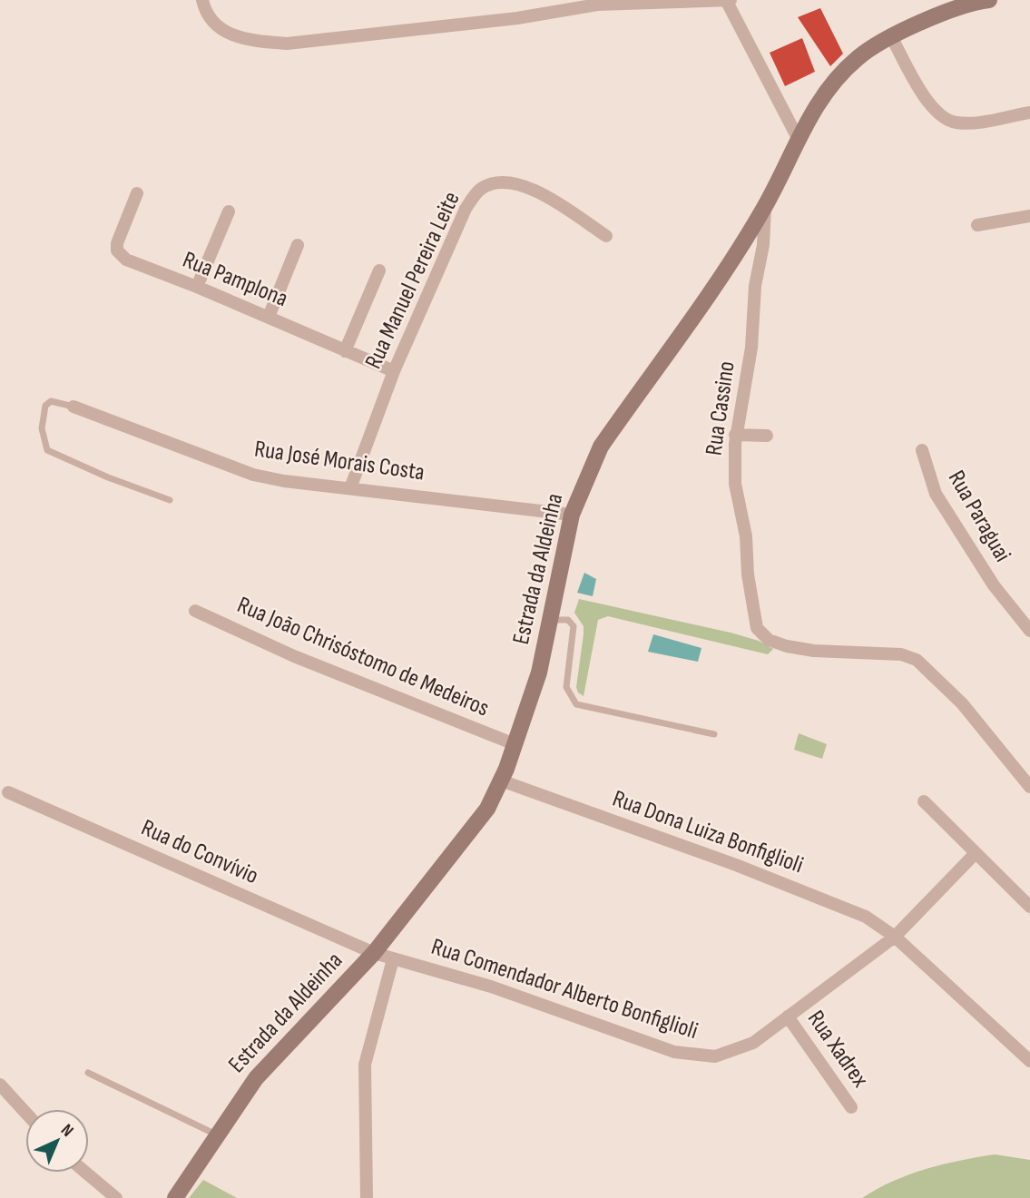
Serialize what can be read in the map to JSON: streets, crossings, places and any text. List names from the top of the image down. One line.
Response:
{"streets":{"street":["Rua Pamplona","Rua Manuel Pereira Leite","Rua Cassino","Rua José Morais Costa","Rua Paraguai","Estrada da Aldeinha","Rua João Chrisóstomo de Medeiros","Rua Dona Luiza Bonfiglioli","Rua do Convívio","Rua Comendador Alberto Bonfiglioli","Rua Xadrex"]},"crossings":[["Rua Pamplona","Rua Manuel Pereira Leite"],["Rua Manuel Pereira Leite","Rua José Morais Costa"],["Rua Cassino","Estrada da Aldeinha"],["Rua José Morais Costa","Estrada da Aldeinha"],["Estrada da Aldeinha","Rua João Chrisóstomo de Medeiros"],["Estrada da Aldeinha","Rua Dona Luiza Bonfiglioli"],["Estrada da Aldeinha","Rua do Convívio"],["Estrada da Aldeinha","Rua Comendador Alberto Bonfiglioli"],["Rua Dona Luiza Bonfiglioli","Rua Comendador Alberto Bonfiglioli"],["Rua do Convívio","Rua Comendador Alberto Bonfiglioli"],["Rua Comendador Alberto Bonfiglioli","Rua Xadrex"]],"north":"top right"}
